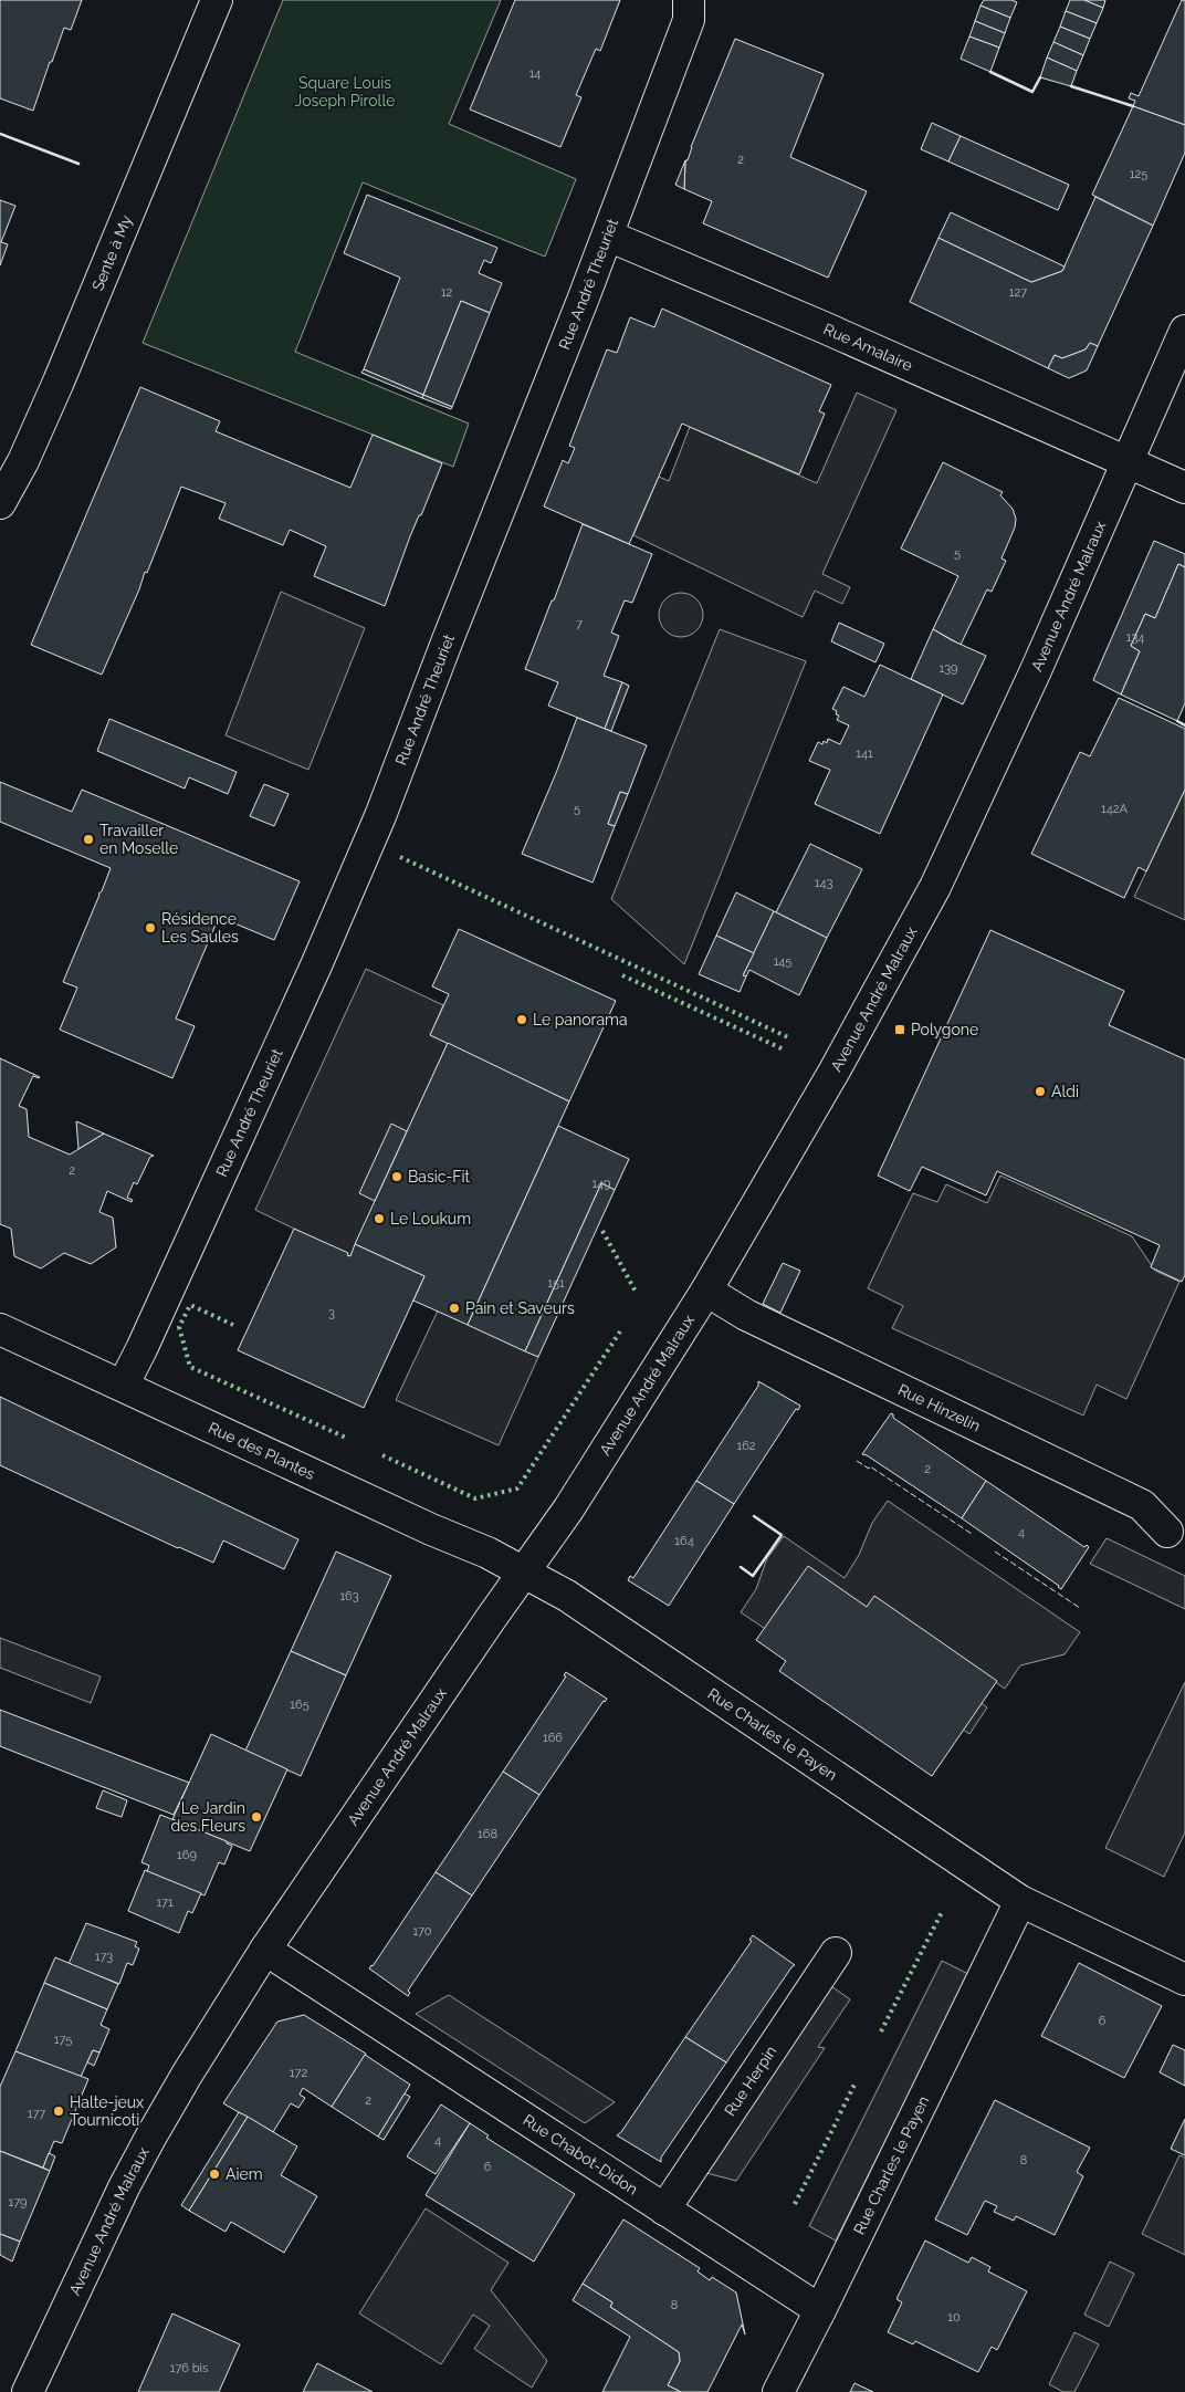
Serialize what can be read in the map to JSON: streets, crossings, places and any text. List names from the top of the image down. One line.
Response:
{"streets":{"street":["Sente à My","Rue André Theuriet","Rue Amalaire","Avenue André Malraux","Rue Hinzelin","Rue des Plantes","Rue Charles le Payen","Rue Herpin","Rue Chabot-Didon"]},"crossings":[["Rue André Theuriet","Rue Amalaire"],["Rue André Theuriet","Rue des Plantes"],["Rue Amalaire","Avenue André Malraux"],["Avenue André Malraux","Rue Hinzelin"],["Avenue André Malraux","Rue des Plantes"],["Avenue André Malraux","Rue Charles le Payen"],["Avenue André Malraux","Rue Chabot-Didon"],["Rue des Plantes","Rue Charles le Payen"],["Rue Charles le Payen","Rue Chabot-Didon"],["Rue Herpin","Rue Chabot-Didon"]],"parks":["Square Louis Joseph Pirolle"],"places":{"other":["Travailler en Moselle","Résidence Les Saules","Le panorama","Aldi","Basic-Fit","Le Loukum","Pain et Saveurs","Le Jardin des Fleurs","Halte-jeux Tournicoti","Aiem"],"transit":["Polygone"]},"house_numbers":["14","2","125","12","127","5","7","134","139","141","5","142A","143","145","2","149","151","3","162","2","4","164","163","165","166","168","169","171","170","173","6","175","172","2","177","4","8","6","179","8","10","176 bis"]}
